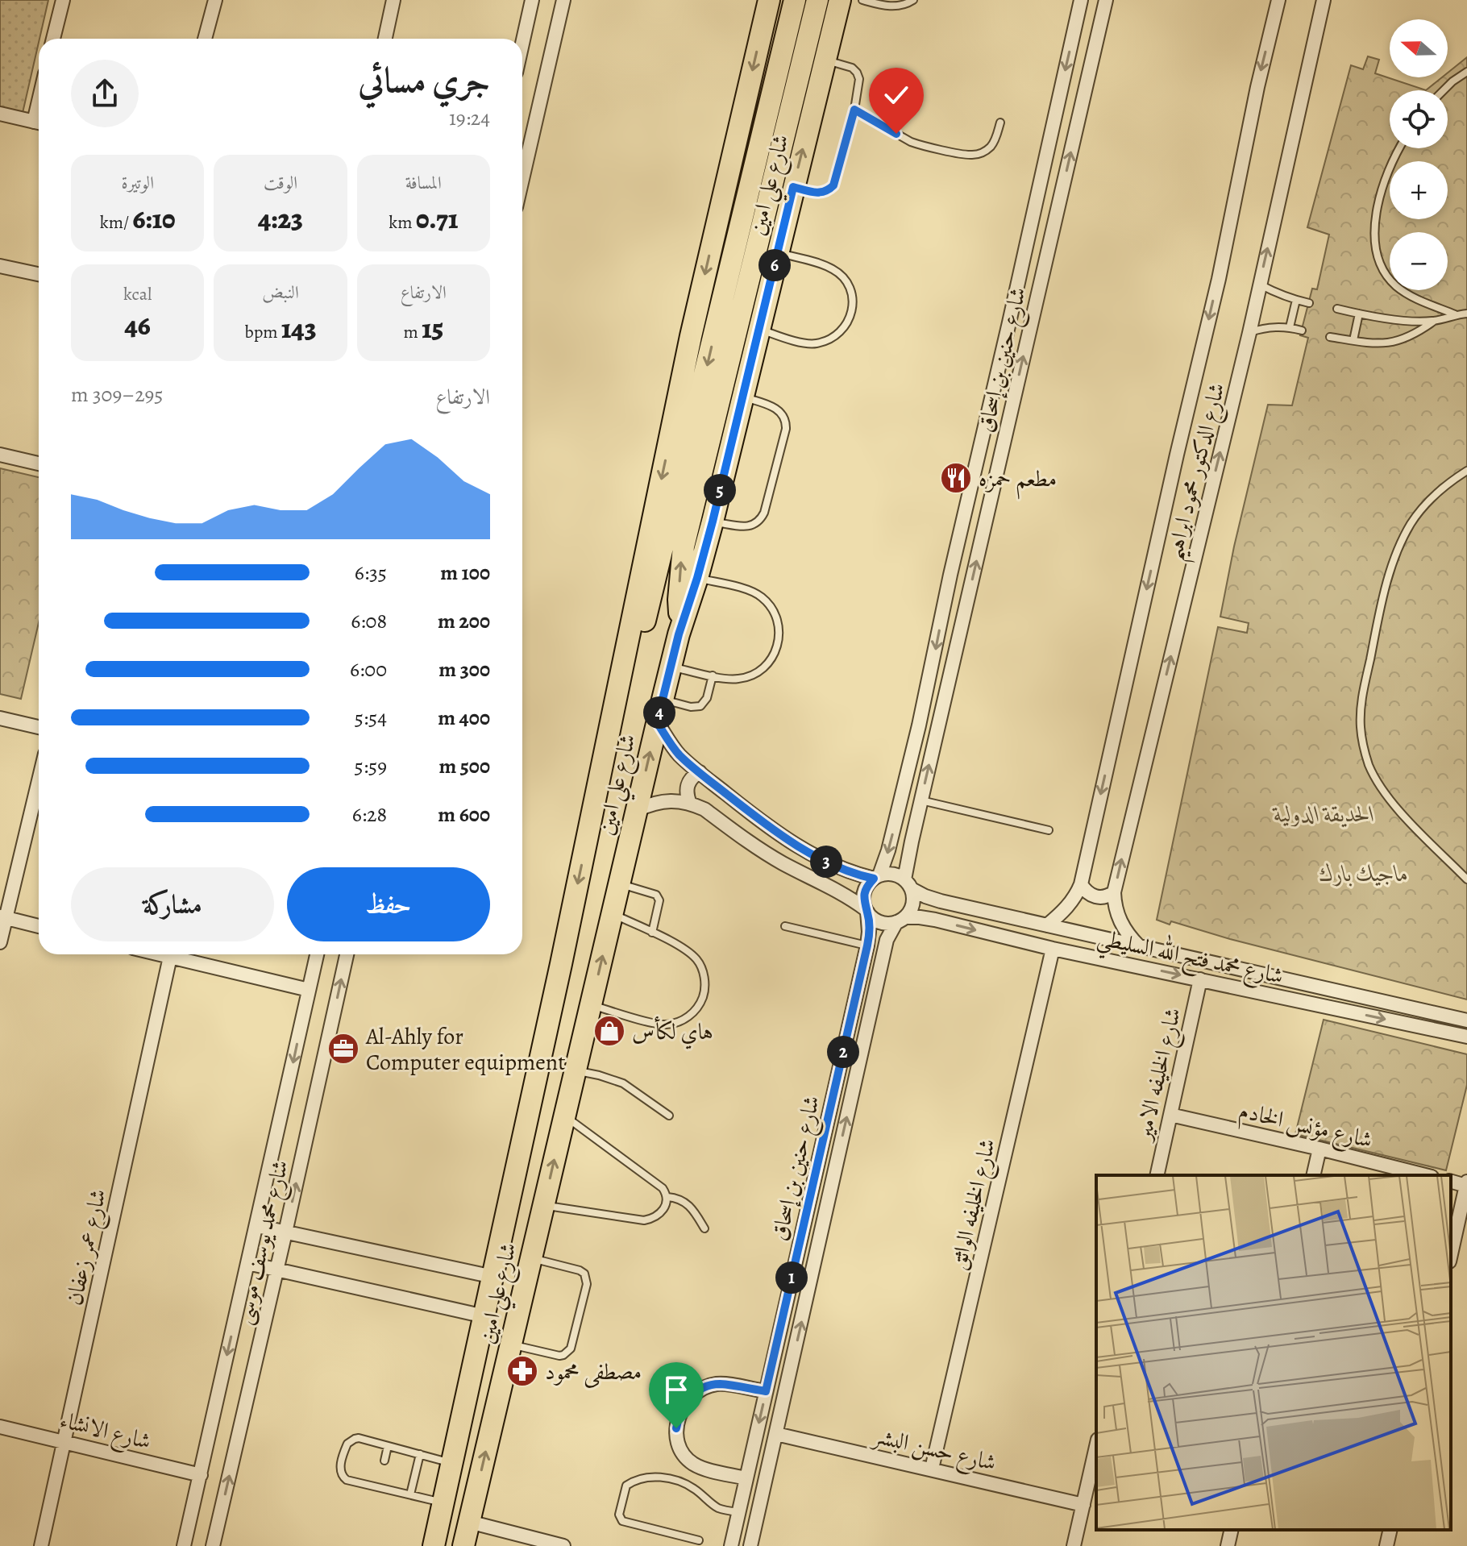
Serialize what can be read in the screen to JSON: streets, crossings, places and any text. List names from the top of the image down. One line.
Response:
{"streets":{"main road":["شارع علي امين"],"street":["شارع حنين بن إسحاق","شارع الدكتور محمود ابراهيم","شارع محمد فتح الله السليطي","شارع الخليفه الامير","شارع مؤنس الخادم","شارع الخليفه الواثق","شارع محمد يوسف موسى","شارع عمر زعفان","شارع الانشاء","شارع حسن البشر"]},"crossings":[["شارع حنين بن إسحاق","شارع محمد فتح الله السليطي"],["شارع حنين بن إسحاق","شارع حسن البشر"],["شارع الدكتور محمود ابراهيم","شارع محمد فتح الله السليطي"],["شارع محمد فتح الله السليطي","شارع الخليفه الامير"],["شارع محمد فتح الله السليطي","شارع الخليفه الواثق"],["شارع الخليفه الامير","شارع مؤنس الخادم"],["شارع الخليفه الواثق","شارع حسن البشر"],["شارع محمد يوسف موسى","شارع الانشاء"],["شارع عمر زعفان","شارع الانشاء"]],"parks":["الحديقة الدولية","ماجيك بارك"],"places":{"restaurant":["مطعم حمزه"],"shop":["هاي لكأس"],"office":["Al-Ahly for Computer equipment"],"pharmacy":["مصطفى محمود"]},"north":"left","page":{"map_buttons":["+","−"],"heading":["جري مسائي","19:24"],"stats":[["المسافة","0.71 km"],["الوقت","4:23"],["الوتيرة","6:10 /km"],["الارتفاع","15 m"],["النبض","143 bpm"],["kcal","46"]],"pins":["6","5","4","3","2","1"],"chart":["الارتفاع","295–309 m"],"list":[{"name":"100 m","note":"6:35"},{"name":"200 m","note":"6:08"},{"name":"300 m","note":"6:00"},{"name":"400 m","note":"5:54"},{"name":"500 m","note":"5:59"},{"name":"600 m","note":"6:28"}],"buttons":["حفظ","مشاركة"]}}
